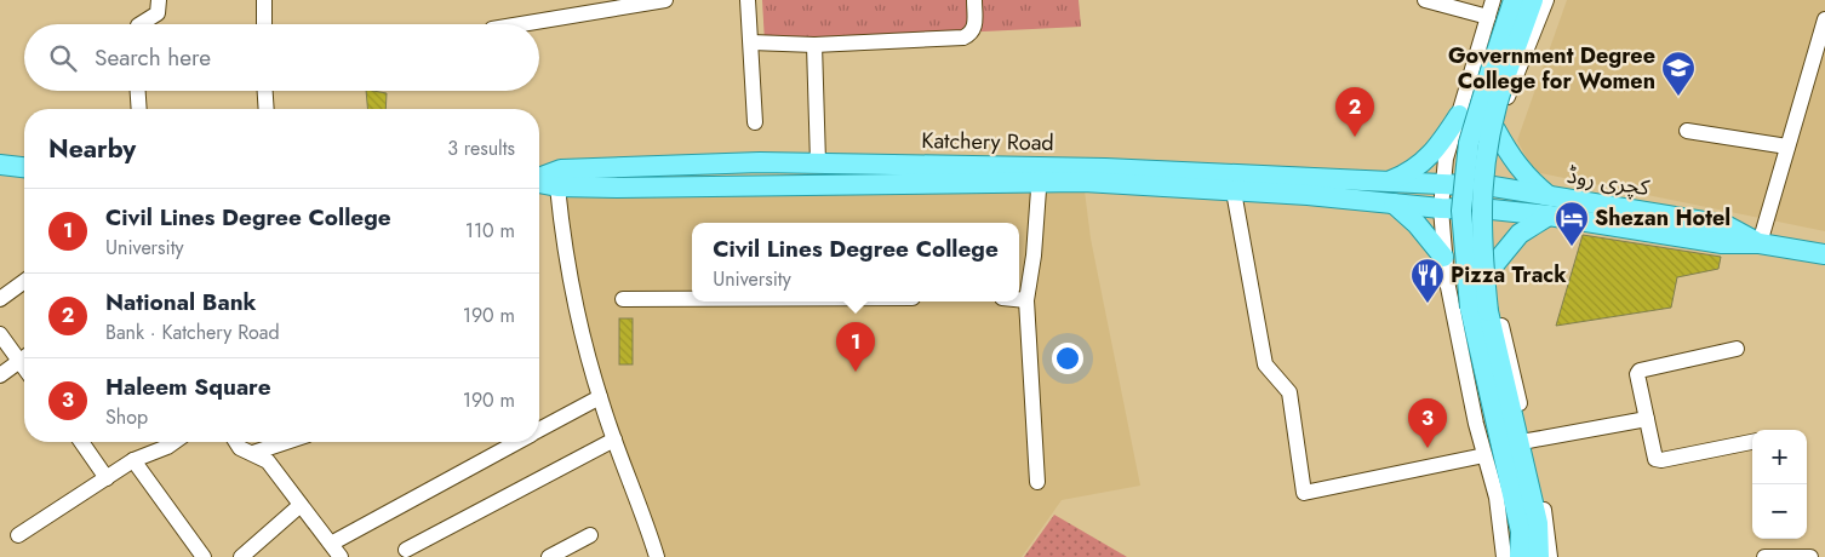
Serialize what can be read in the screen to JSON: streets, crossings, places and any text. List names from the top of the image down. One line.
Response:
{"streets":{"main road":["Katchery Road","کچری روڈ"]},"crossings":[["Katchery Road","کچری روڈ"]],"places":{"school or university":["Government Degree College for Women"],"hotel":["Shezan Hotel"],"restaurant":["Pizza Track"]},"page":{"search":"Search here","pins":["2","1","3"],"heading":["Nearby","3 results"],"list":[{"mark":"1","name":"Civil Lines Degree College","note":"University","value":"110 m"},{"mark":"2","name":"National Bank","note":"Bank · Katchery Road","value":"190 m"},{"mark":"3","name":"Haleem Square","note":"Shop","value":"190 m"}],"popup":["Civil Lines Degree College","University"],"map_buttons":["+","−"]}}
